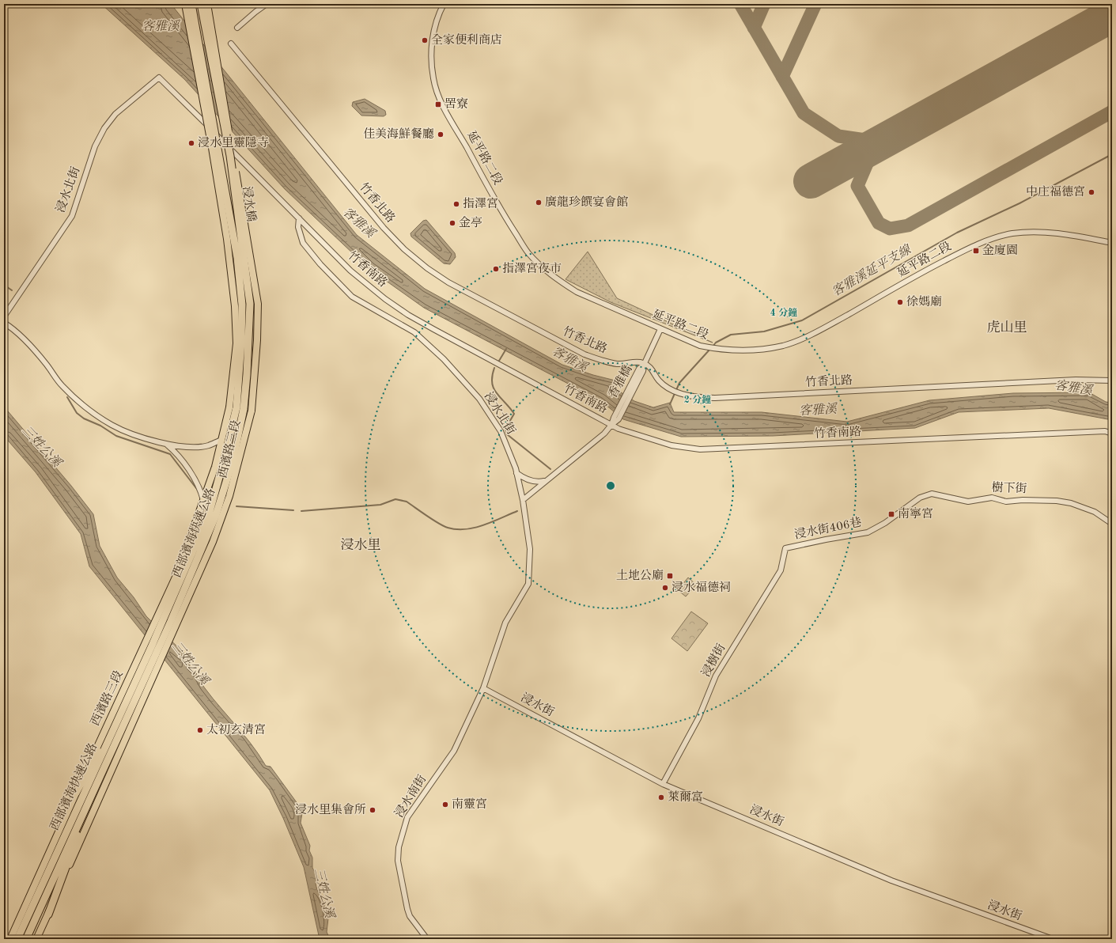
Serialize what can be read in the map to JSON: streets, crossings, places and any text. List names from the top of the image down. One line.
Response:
{"streets":{"highway":["浸水橋","西部濱海快速公路"],"main road":["西濱路三段"],"street":["延平路二段","浸水北街","竹香北路","竹香南路","香雅橋","樹下街","浸水街406巷","浸樹街","浸水街","浸水南街"]},"crossings":[["浸水北街","竹香南路"],["浸水北街","香雅橋"],["浸水北街","浸水街"],["浸水北街","浸水南街"],["竹香北路","香雅橋"],["浸水橋","西濱路三段"],["浸水橋","西部濱海快速公路"],["竹香南路","香雅橋"],["西濱路三段","西部濱海快速公路"],["樹下街","浸水街406巷"],["浸水街406巷","浸樹街"],["浸樹街","浸水街"],["浸水街","浸水南街"]],"districts":["虎山里","浸水里"],"water":["客雅溪","客雅溪延平支線","三姓公溪"],"places":{"other":["全家便利商店","佳美海鮮餐廳","浸水里靈隱寺","中庄福德宮","廣龍珍饌宴會館","指澤宮","金亭","指澤宮夜市","徐媽廟","浸水福德祠","太初玄清宮","萊爾富","南靈宮","浸水里集會所"],"transit":["罟寮","金廈園","南寧宮","土地公廟"]},"rings":["4 分鐘","2 分鐘"]}
